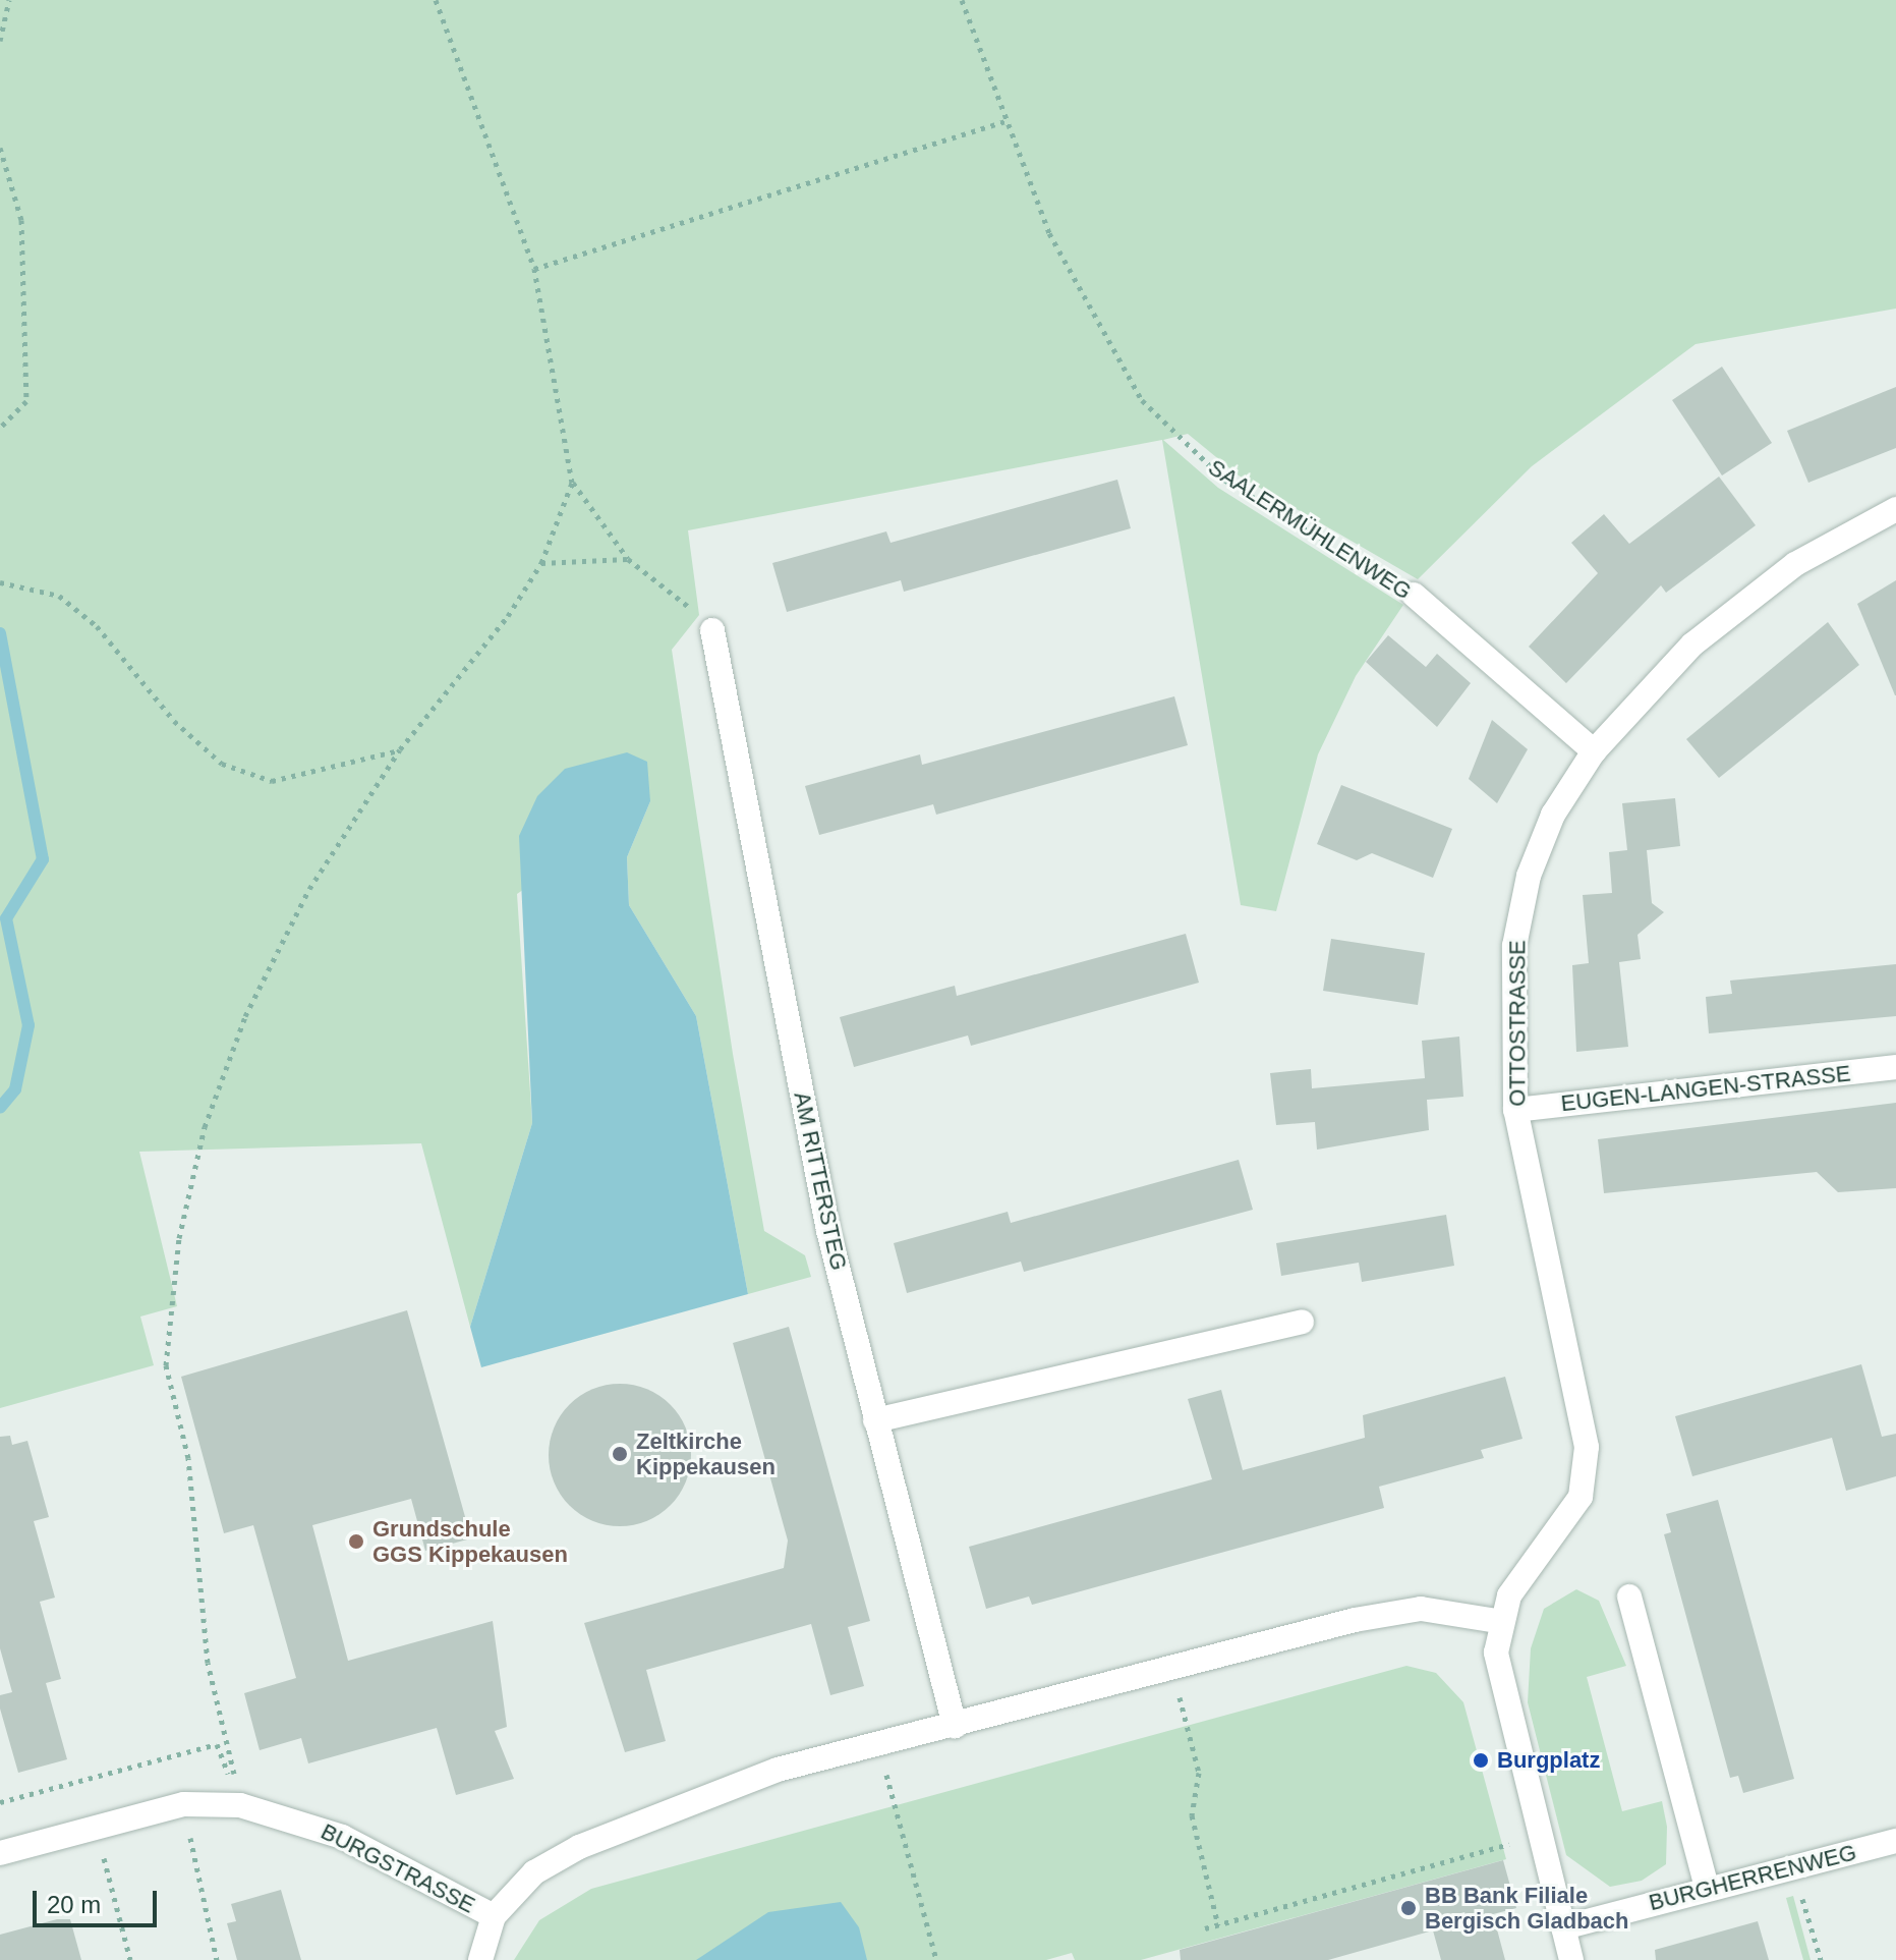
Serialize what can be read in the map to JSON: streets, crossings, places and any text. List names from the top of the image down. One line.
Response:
{"streets":{"street":["SAALERMÜHLENWEG","OTTOSTRASSE","EUGEN-LANGEN-STRASSE","AM RITTERSTEG","BURGSTRASSE","BURGHERRENWEG"]},"crossings":[["SAALERMÜHLENWEG","OTTOSTRASSE"],["OTTOSTRASSE","EUGEN-LANGEN-STRASSE"],["AM RITTERSTEG","BURGSTRASSE"]],"places":["Zeltkirche Kippekausen","Grundschule GGS Kippekausen","Burgplatz","BB Bank Filiale Bergisch Gladbach"],"scale_bar":"20 m"}
